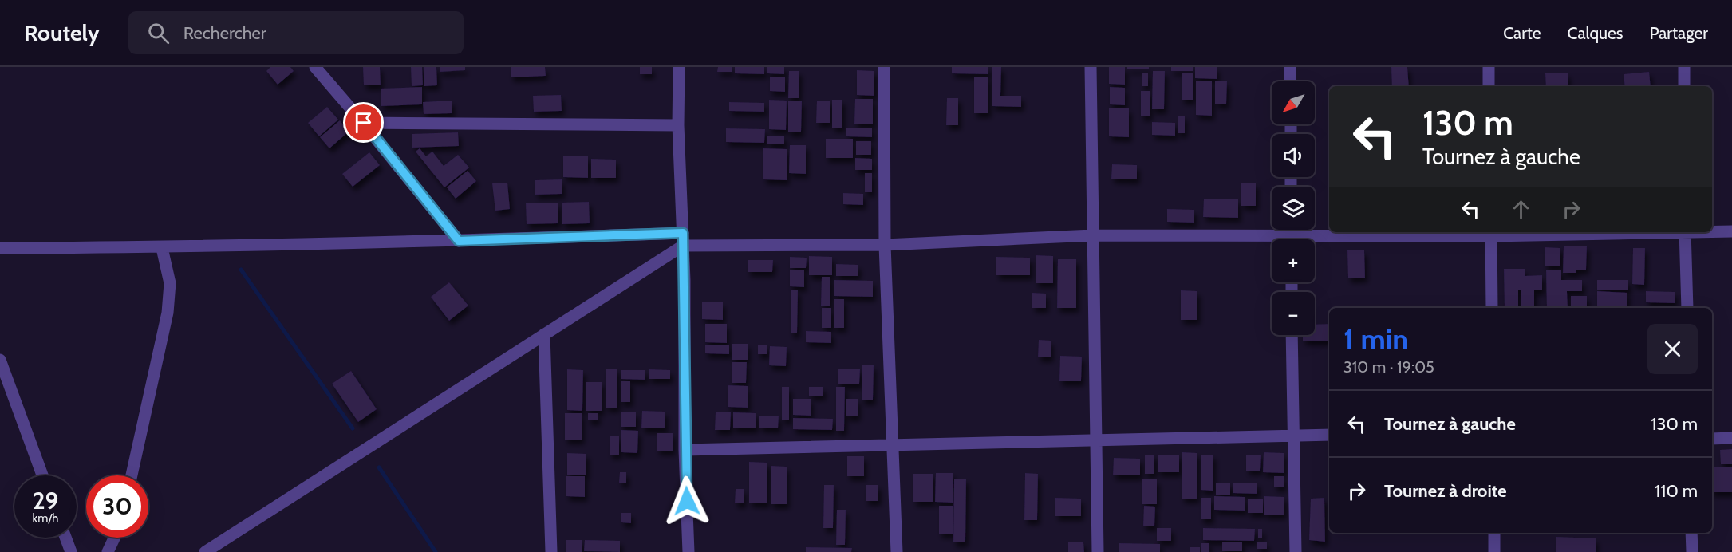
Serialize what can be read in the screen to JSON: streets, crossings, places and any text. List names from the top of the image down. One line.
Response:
{"north":"bottom left","page":{"header":"Routely","search":"Rechercher","nav":["Carte","Calques","Partager"],"map_buttons":["+","−"],"turn":["130 m","Tournez à gauche"],"heading":["1 min","310 m · 19:05"],"list":[{"name":"Tournez à gauche","value":"130 m"},{"name":"Tournez à droite","value":"110 m"}],"speed":"29 km/h","limit":"30"}}
